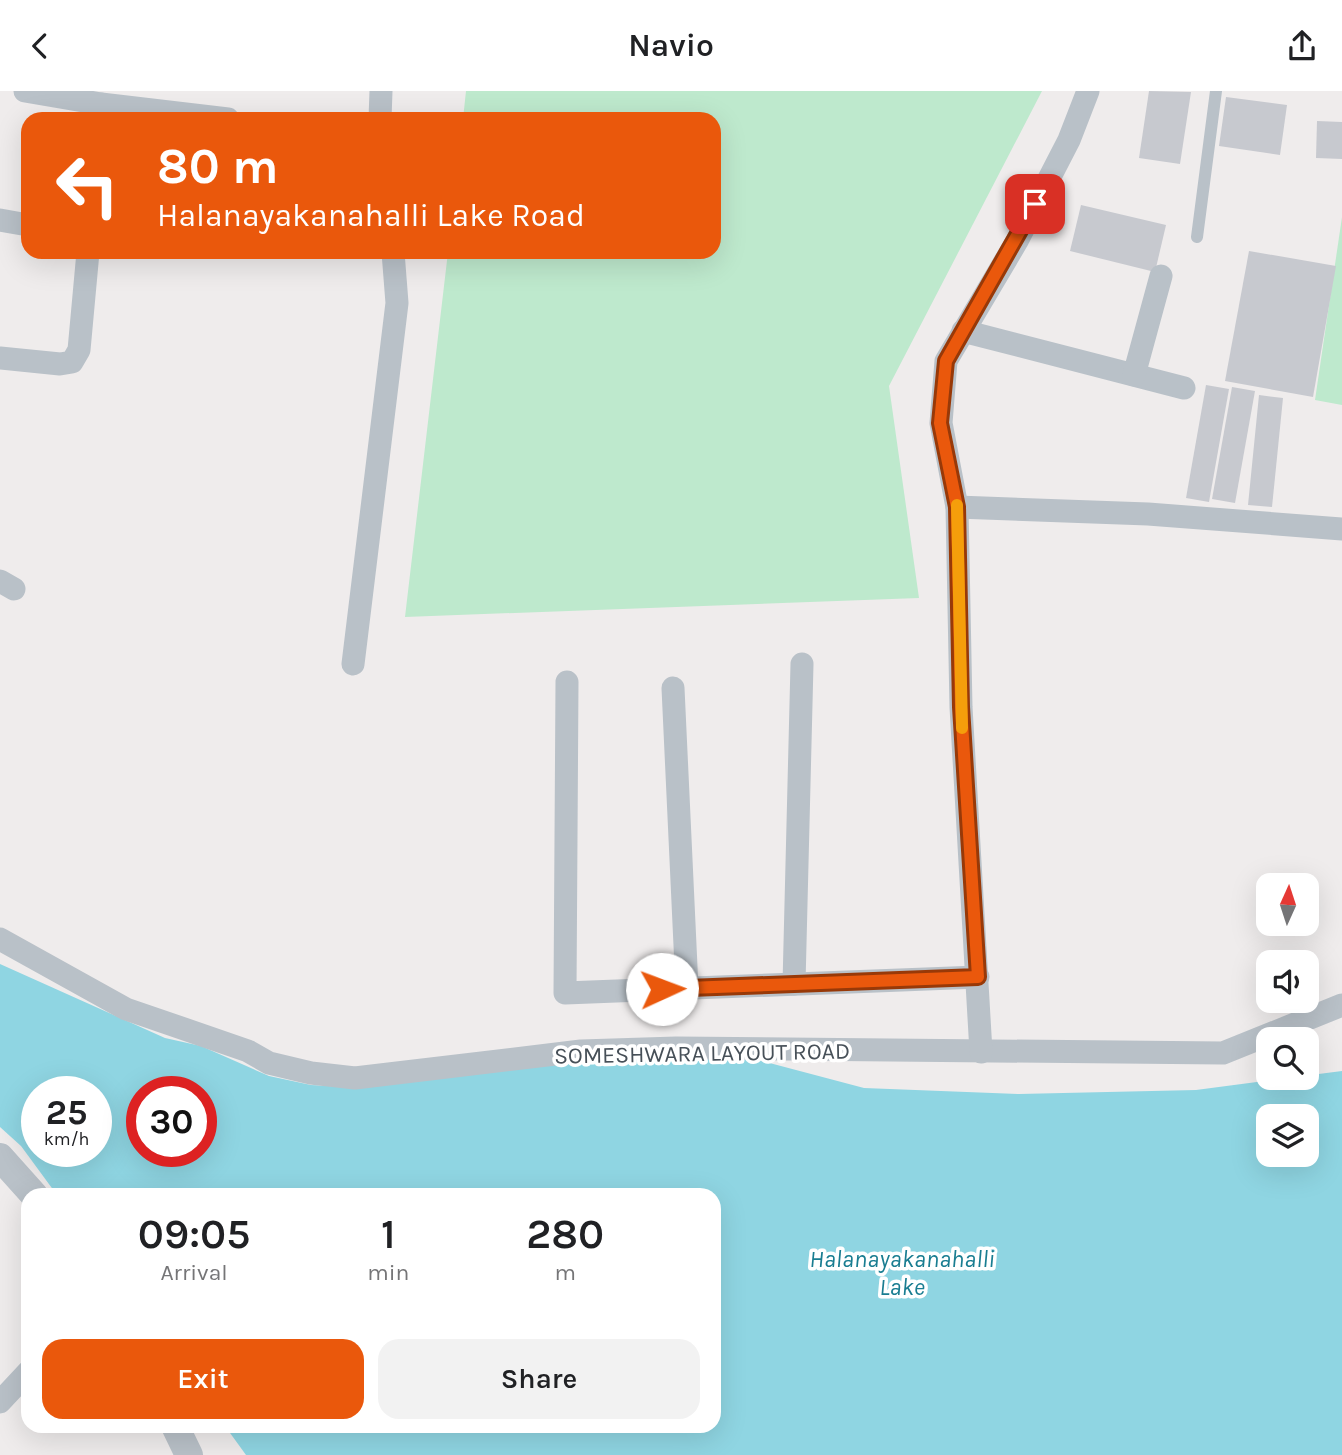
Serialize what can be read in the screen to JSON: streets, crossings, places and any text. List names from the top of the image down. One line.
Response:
{"streets":{"street":["SOMESHWARA LAYOUT ROAD"]},"water":["Halanayakanahalli Lake"],"north":"top","page":{"header":"Navio","turn":["80 m","Halanayakanahalli Lake Road"],"speed":"25 km/h","limit":"30","eta":["09:05","Arrival","1","min","280","m"],"buttons":["Exit","Share"]}}
